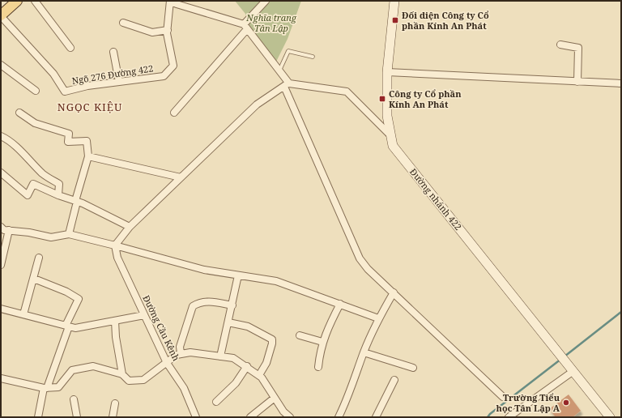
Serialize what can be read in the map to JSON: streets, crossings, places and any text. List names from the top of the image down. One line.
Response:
{"streets":{"street":["Ngõ 276 Đường 422","Đường nhánh 422","Đường Cầu Kênh"]},"districts":["NGỌC KIỆU"],"parks":["Nghĩa trang Tân Lập"],"places":{"transit":["Đối diện Công ty Cổ phần Kính An Phát","Công ty Cổ phần Kính An Phát"],"other":["Trường Tiểu học Tân Lập A"]}}
